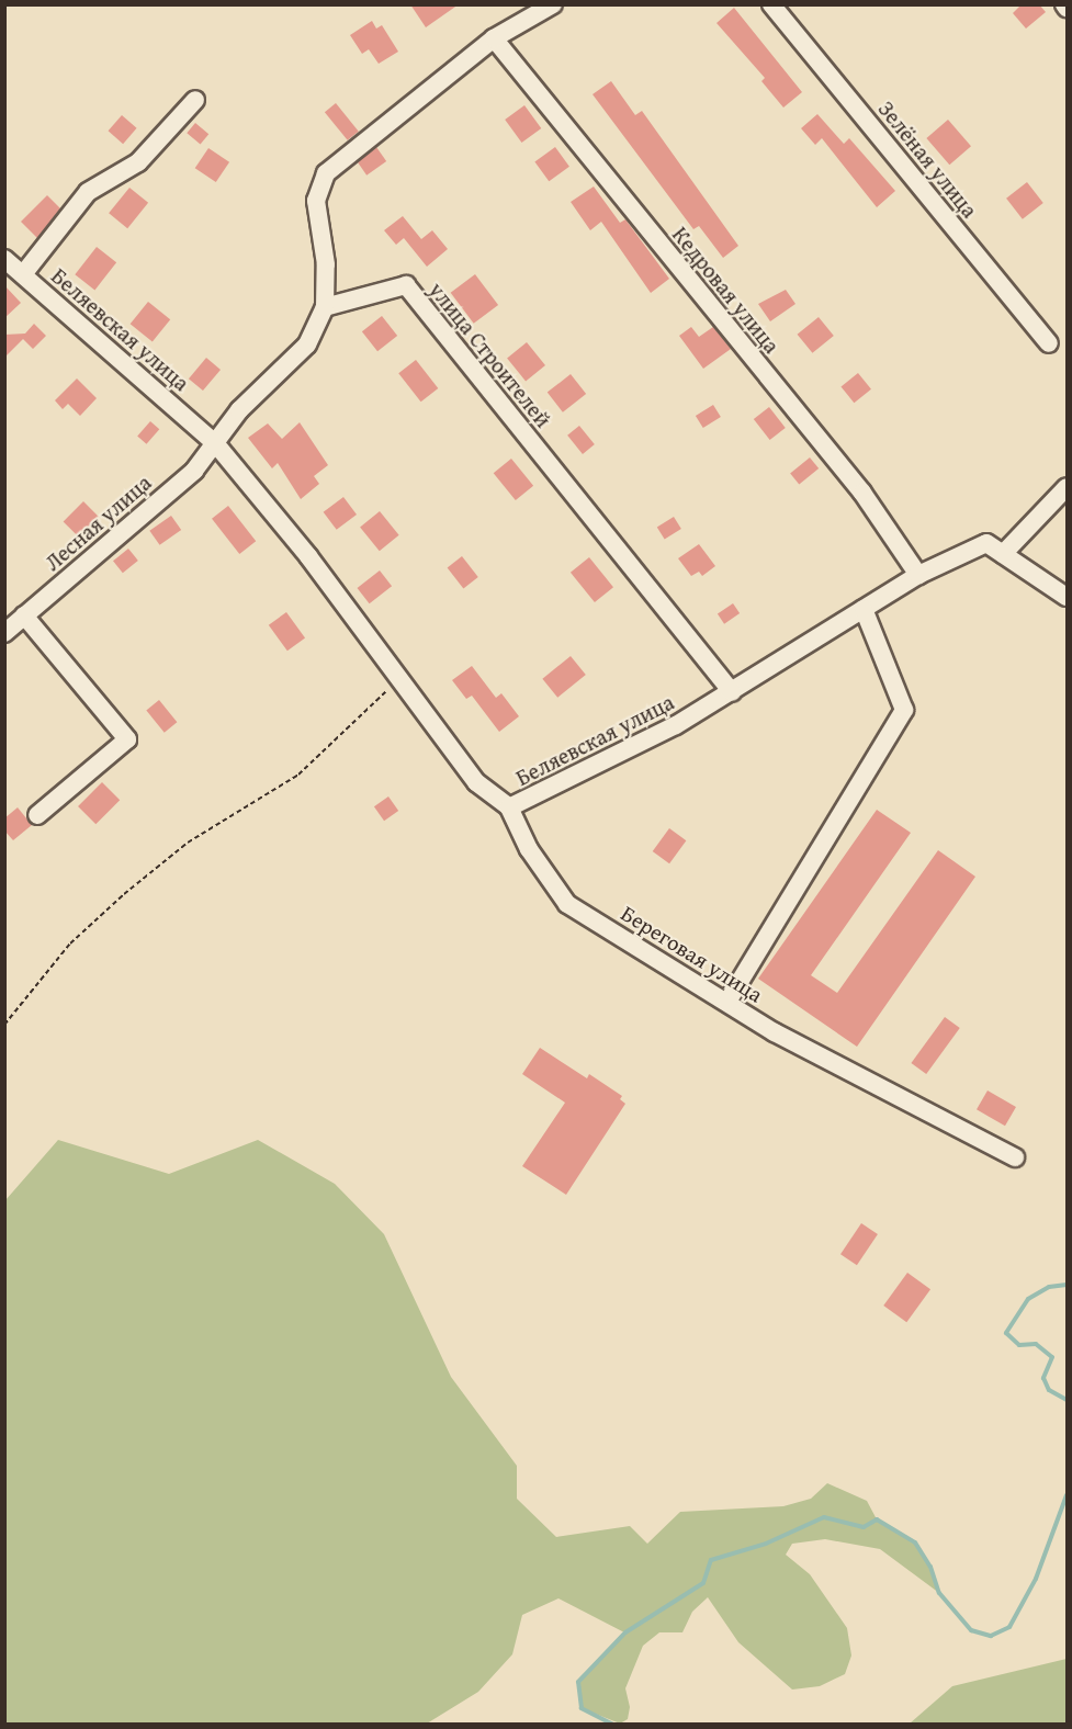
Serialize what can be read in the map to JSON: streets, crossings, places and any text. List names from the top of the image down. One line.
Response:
{"streets":{"street":["Зелёная улица","Кедровая улица","Беляевская улица","улица Строителей","Лесная улица","Береговая улица"]},"crossings":[["Кедровая улица","Беляевская улица"],["Беляевская улица","улица Строителей"],["Беляевская улица","Лесная улица"],["Беляевская улица","Береговая улица"],["улица Строителей","Лесная улица"]]}
